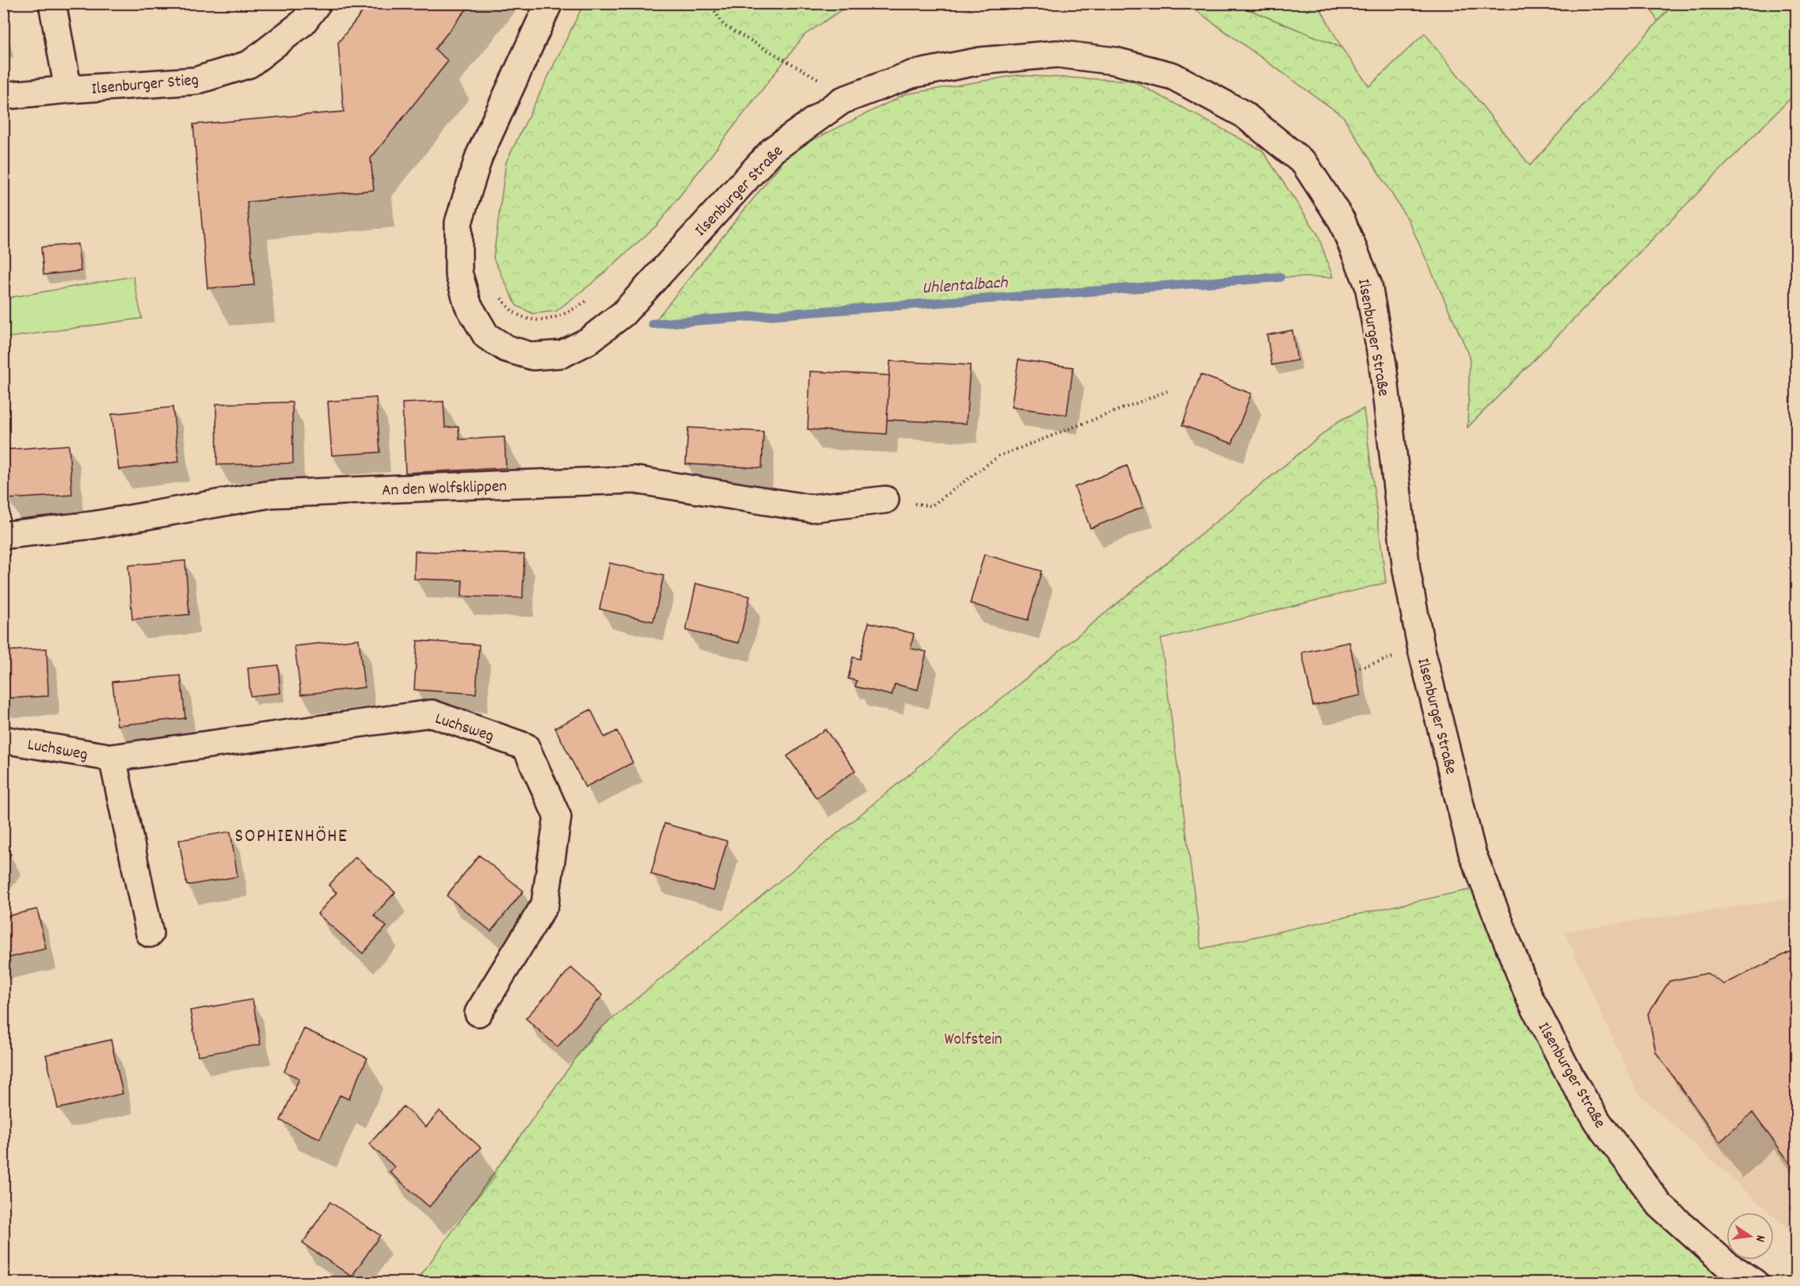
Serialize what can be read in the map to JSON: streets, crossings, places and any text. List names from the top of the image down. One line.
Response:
{"streets":{"main road":["Ilsenburger Stieg","Ilsenburger Straße","An den Wolfsklippen","Luchsweg"]},"districts":["SOPHIENHÖHE"],"water":["Uhlentalbach"],"parks":["Wolfstein"],"north":"right"}
